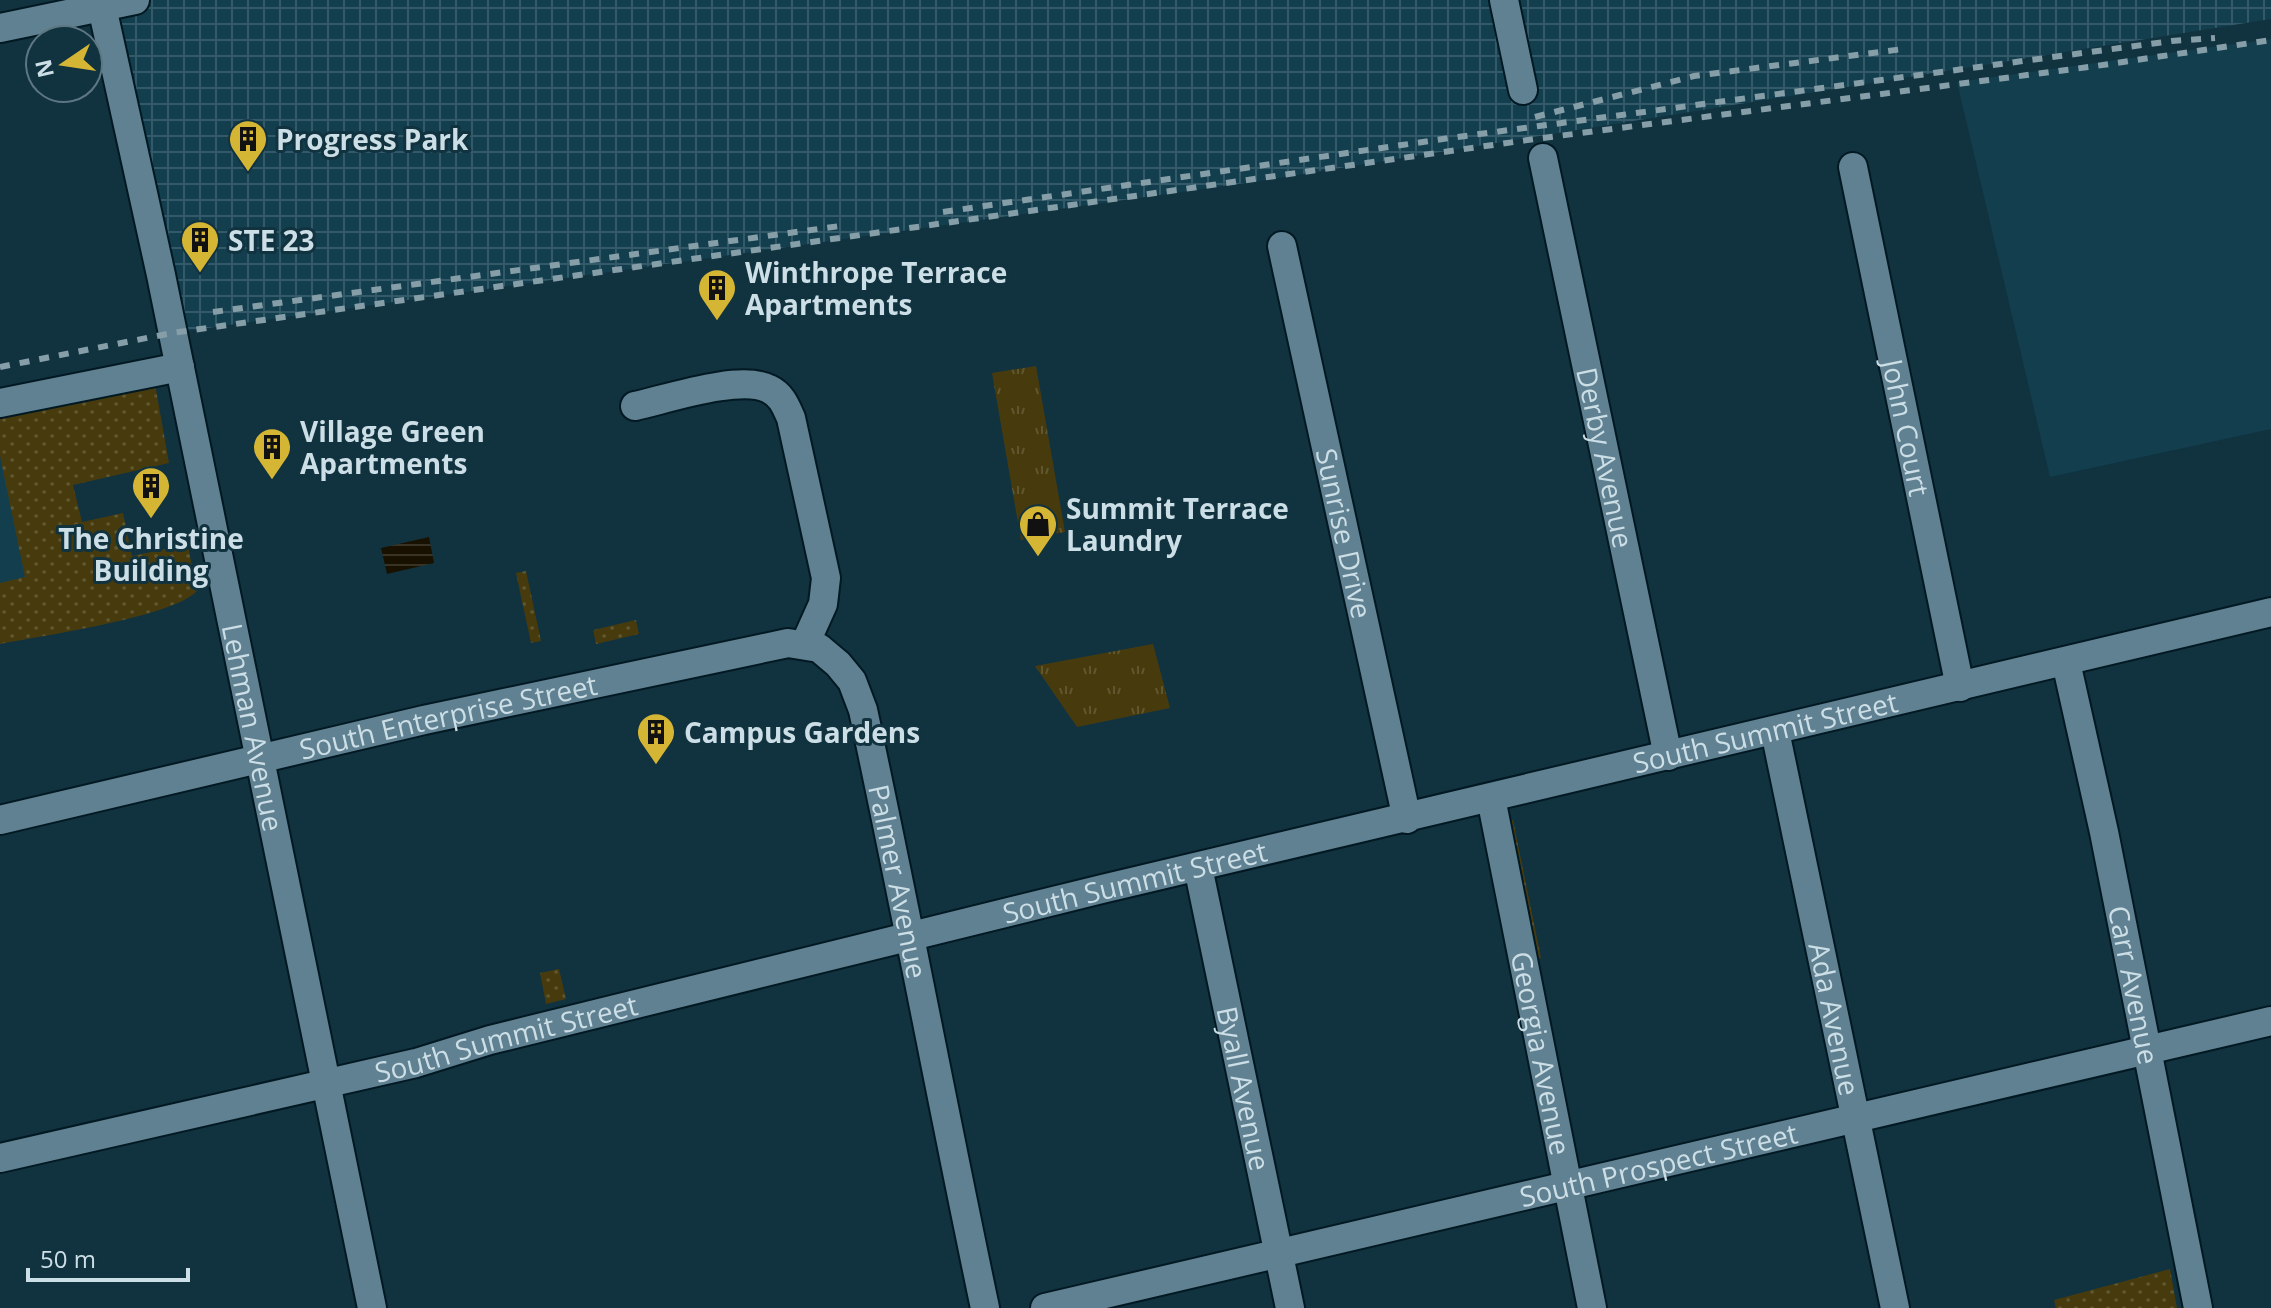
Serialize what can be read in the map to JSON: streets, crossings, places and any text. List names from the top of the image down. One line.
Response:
{"streets":{"street":["John Court","Derby Avenue","Sunrise Drive","South Enterprise Street","Lehman Avenue","South Summit Street","Palmer Avenue","Carr Avenue","Ada Avenue","Georgia Avenue","Byall Avenue","South Prospect Street"]},"crossings":[["John Court","South Summit Street"],["Derby Avenue","South Summit Street"],["Sunrise Drive","South Summit Street"],["South Enterprise Street","Lehman Avenue"],["South Enterprise Street","Palmer Avenue"],["Lehman Avenue","South Summit Street"],["South Summit Street","Palmer Avenue"],["South Summit Street","Carr Avenue"],["South Summit Street","Ada Avenue"],["South Summit Street","Georgia Avenue"],["South Summit Street","Byall Avenue"],["Carr Avenue","South Prospect Street"],["Ada Avenue","South Prospect Street"],["Georgia Avenue","South Prospect Street"],["Byall Avenue","South Prospect Street"]],"places":{"building":["Progress Park","STE 23","Winthrope Terrace Apartments","Village Green Apartments","The Christine Building","Campus Gardens"],"shop":["Summit Terrace Laundry"]},"scale_bar":"50 m","north":"left"}
